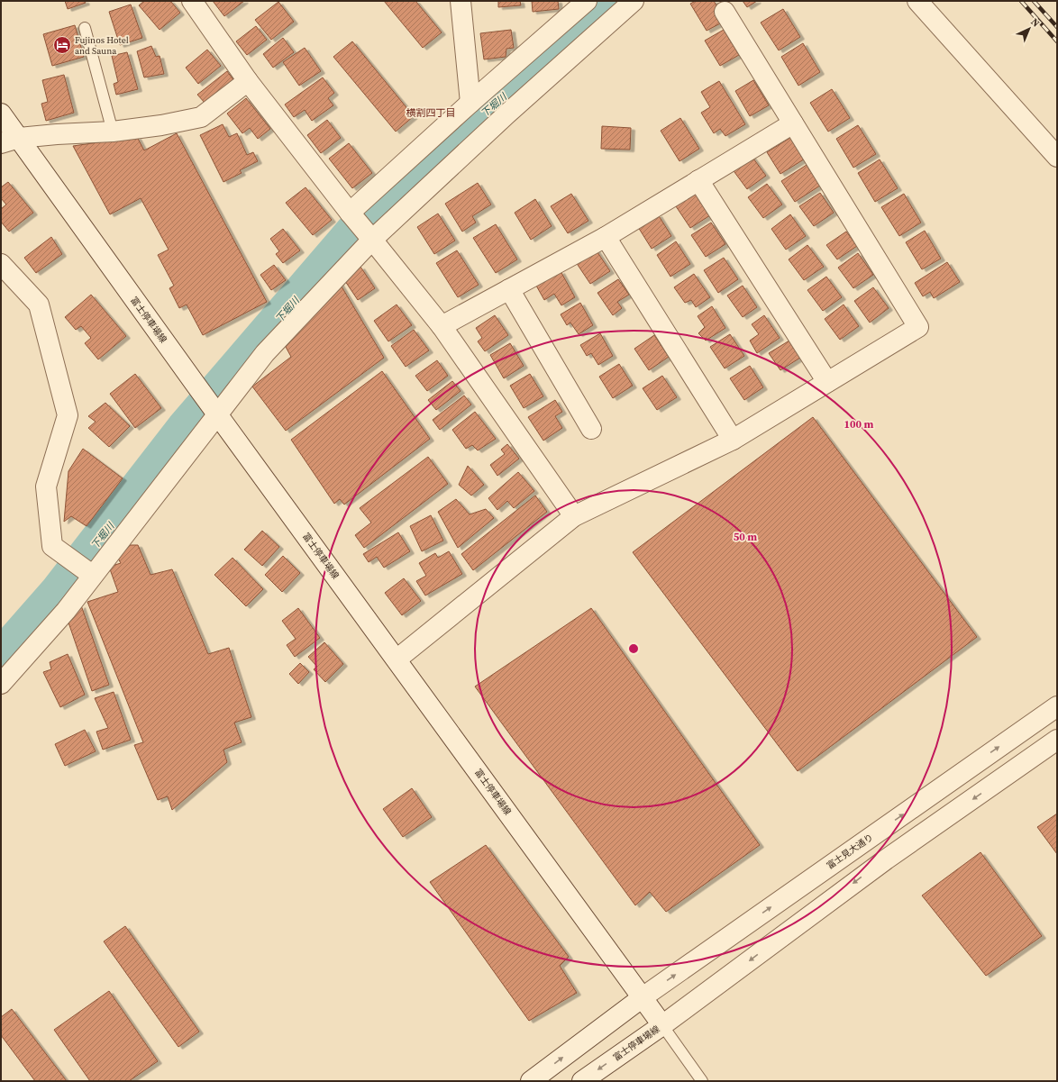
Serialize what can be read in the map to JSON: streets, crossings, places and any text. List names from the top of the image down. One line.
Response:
{"streets":{"street":["富士停車場線","富士見大通り"]},"crossings":[["富士停車場線","富士見大通り"]],"districts":["横割四丁目"],"water":["下堀川"],"places":{"hotel":["Fujinos Hotel and Sauna"]},"north":"top right","rings":["100 m","50 m"]}
